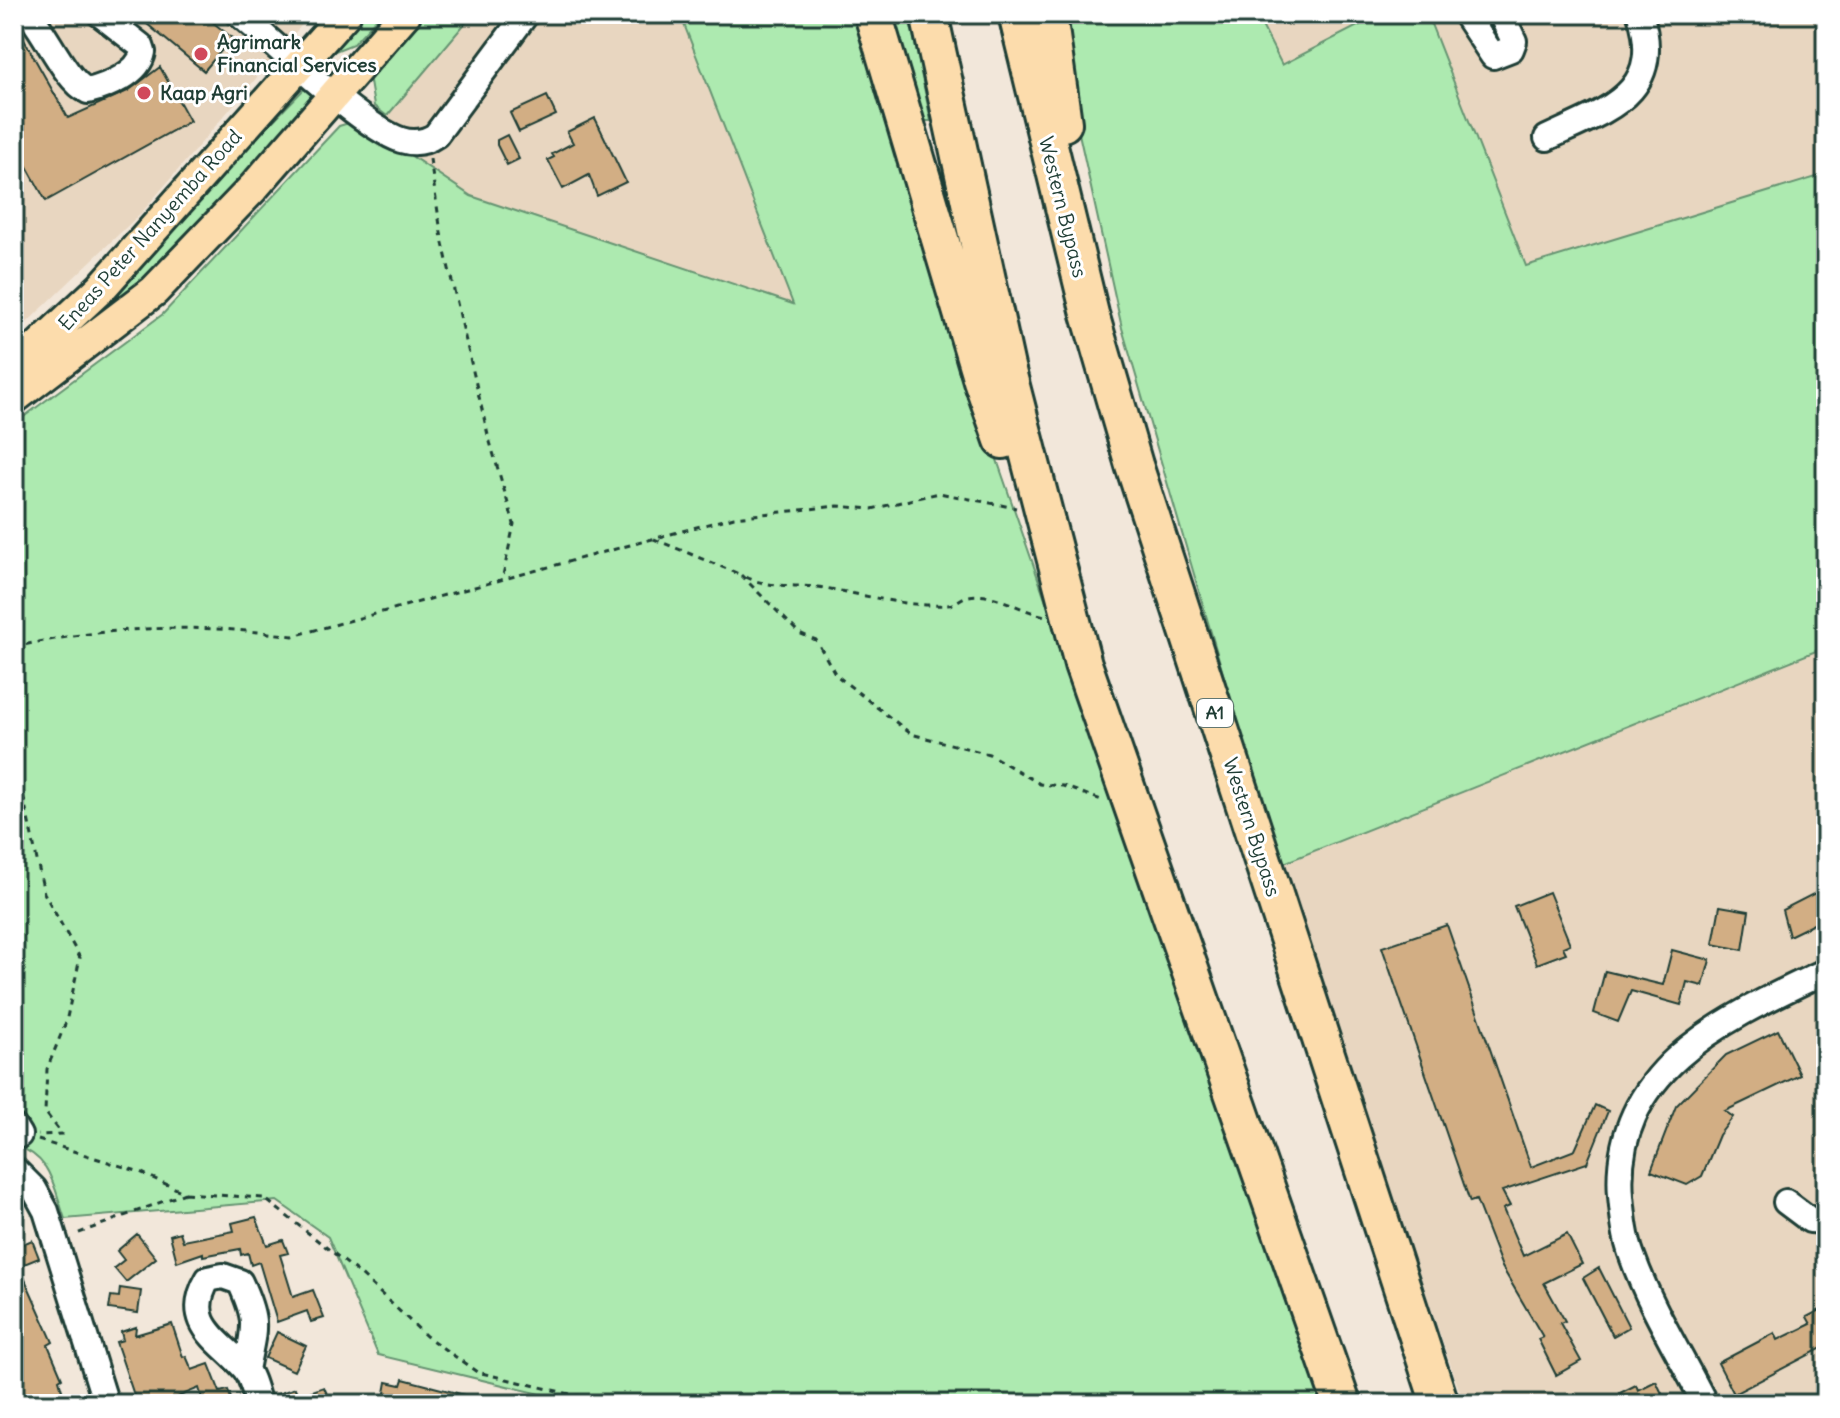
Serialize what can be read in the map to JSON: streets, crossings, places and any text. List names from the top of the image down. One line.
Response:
{"streets":{"highway":["Western Bypass","A1"],"main road":["Eneas Peter Nanyemba Road"]},"places":["Agrimark Financial Services","Kaap Agri"]}
